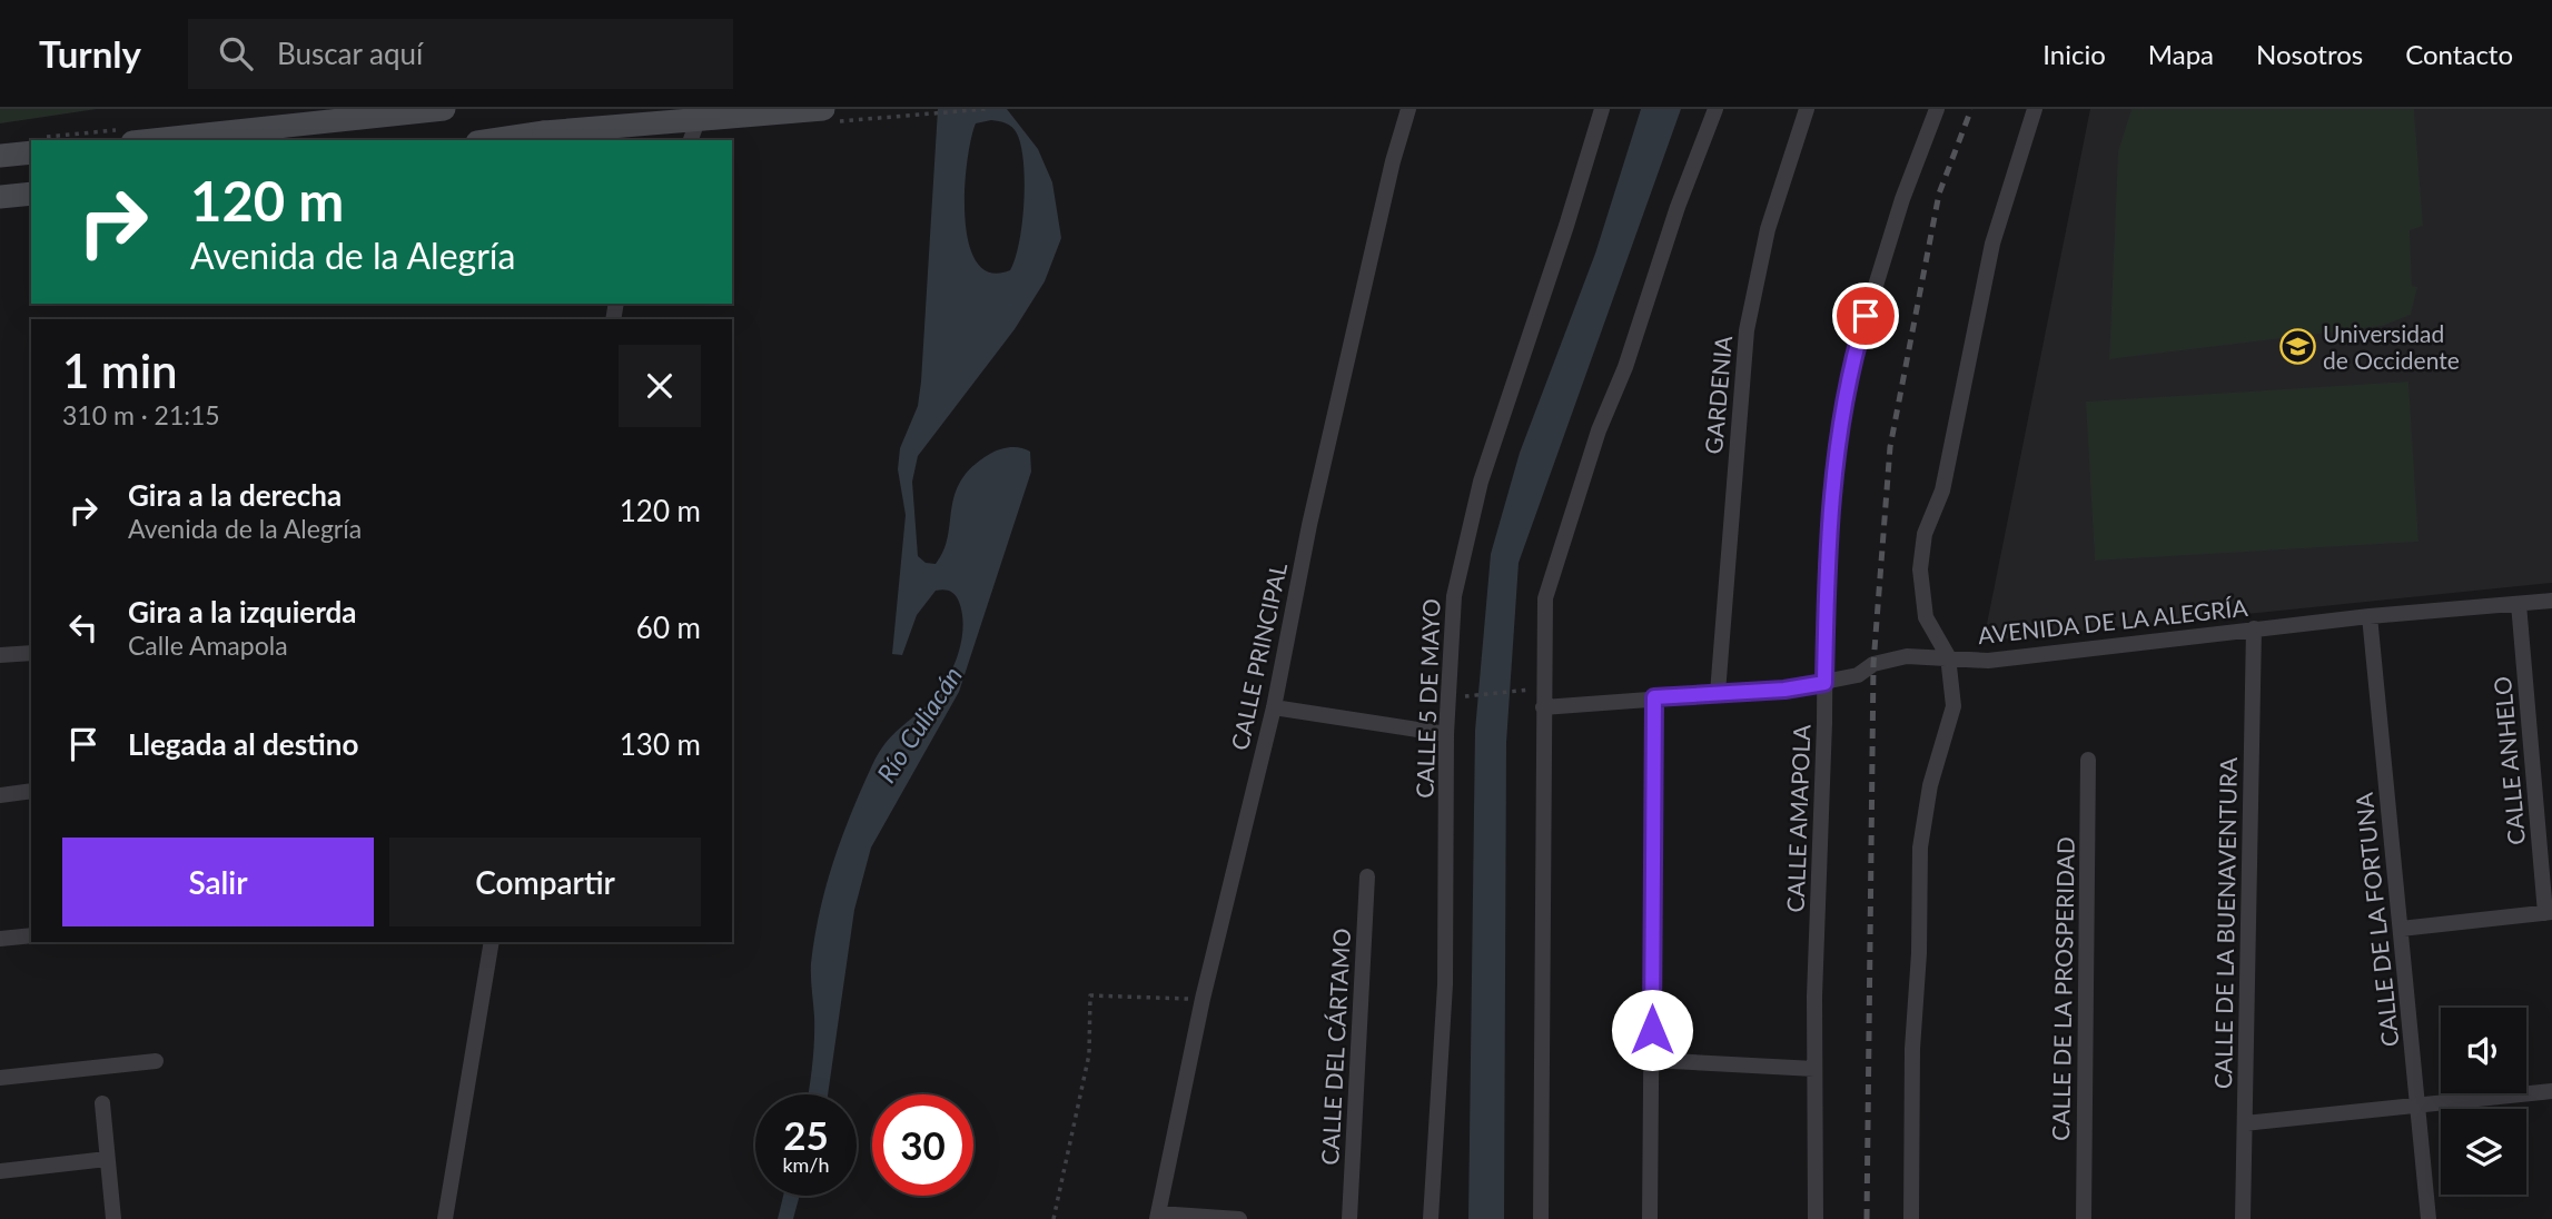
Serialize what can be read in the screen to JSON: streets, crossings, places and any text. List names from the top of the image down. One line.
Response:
{"streets":{"street":["GARDENIA","AVENIDA DE LA ALEGRÍA","CALLE PRINCIPAL","CALLE 5 DE MAYO","CALLE ANHELO","CALLE AMAPOLA","CALLE DE LA FORTUNA","CALLE DE LA BUENAVENTURA","CALLE DE LA PROSPERIDAD","CALLE DEL CÁRTAMO"]},"crossings":[["GARDENIA","AVENIDA DE LA ALEGRÍA"],["AVENIDA DE LA ALEGRÍA","CALLE ANHELO"],["AVENIDA DE LA ALEGRÍA","CALLE AMAPOLA"],["AVENIDA DE LA ALEGRÍA","CALLE DE LA FORTUNA"],["AVENIDA DE LA ALEGRÍA","CALLE DE LA BUENAVENTURA"]],"water":["Río Culiacán"],"places":{"school or university":["Universidad de Occidente"]},"page":{"header":"Turnly","search":"Buscar aquí","nav":["Inicio","Mapa","Nosotros","Contacto"],"turn":["120 m","Avenida de la Alegría"],"heading":["1 min","310 m · 21:15"],"list":[{"name":"Gira a la derecha","note":"Avenida de la Alegría","value":"120 m"},{"name":"Gira a la izquierda","note":"Calle Amapola","value":"60 m"},{"name":"Llegada al destino","value":"130 m"}],"buttons":["Salir","Compartir"],"speed":"25 km/h","limit":"30"}}
